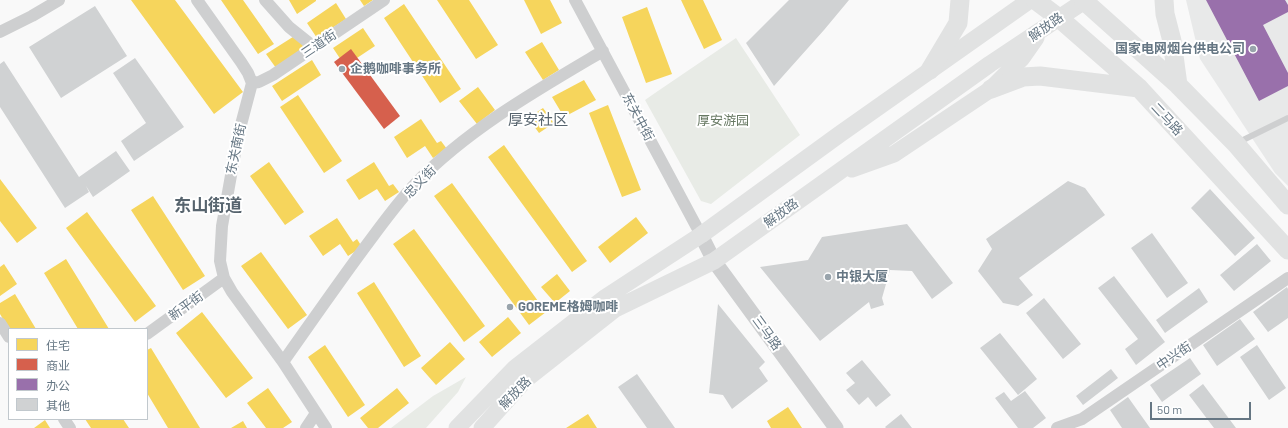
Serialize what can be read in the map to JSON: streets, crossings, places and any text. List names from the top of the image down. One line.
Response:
{"streets":{"main road":["解放路","二马路"],"street":["三道街","东关中街","东关南街","忠义街","新平街","三马路","中兴街"]},"crossings":[["解放路","东关中街"],["解放路","二马路"],["解放路","三马路"],["三道街","东关南街"],["东关中街","忠义街"],["东关中街","三马路"],["东关南街","忠义街"],["东关南街","新平街"]],"districts":["厚安社区","东山街道"],"parks":["厚安游园"],"places":["国家电网烟台供电公司","企鹅咖啡事务所","中银大厦","GOREME格姆咖啡"],"legend":["住宅","商业","办公","其他"],"scale_bar":"50 m"}
